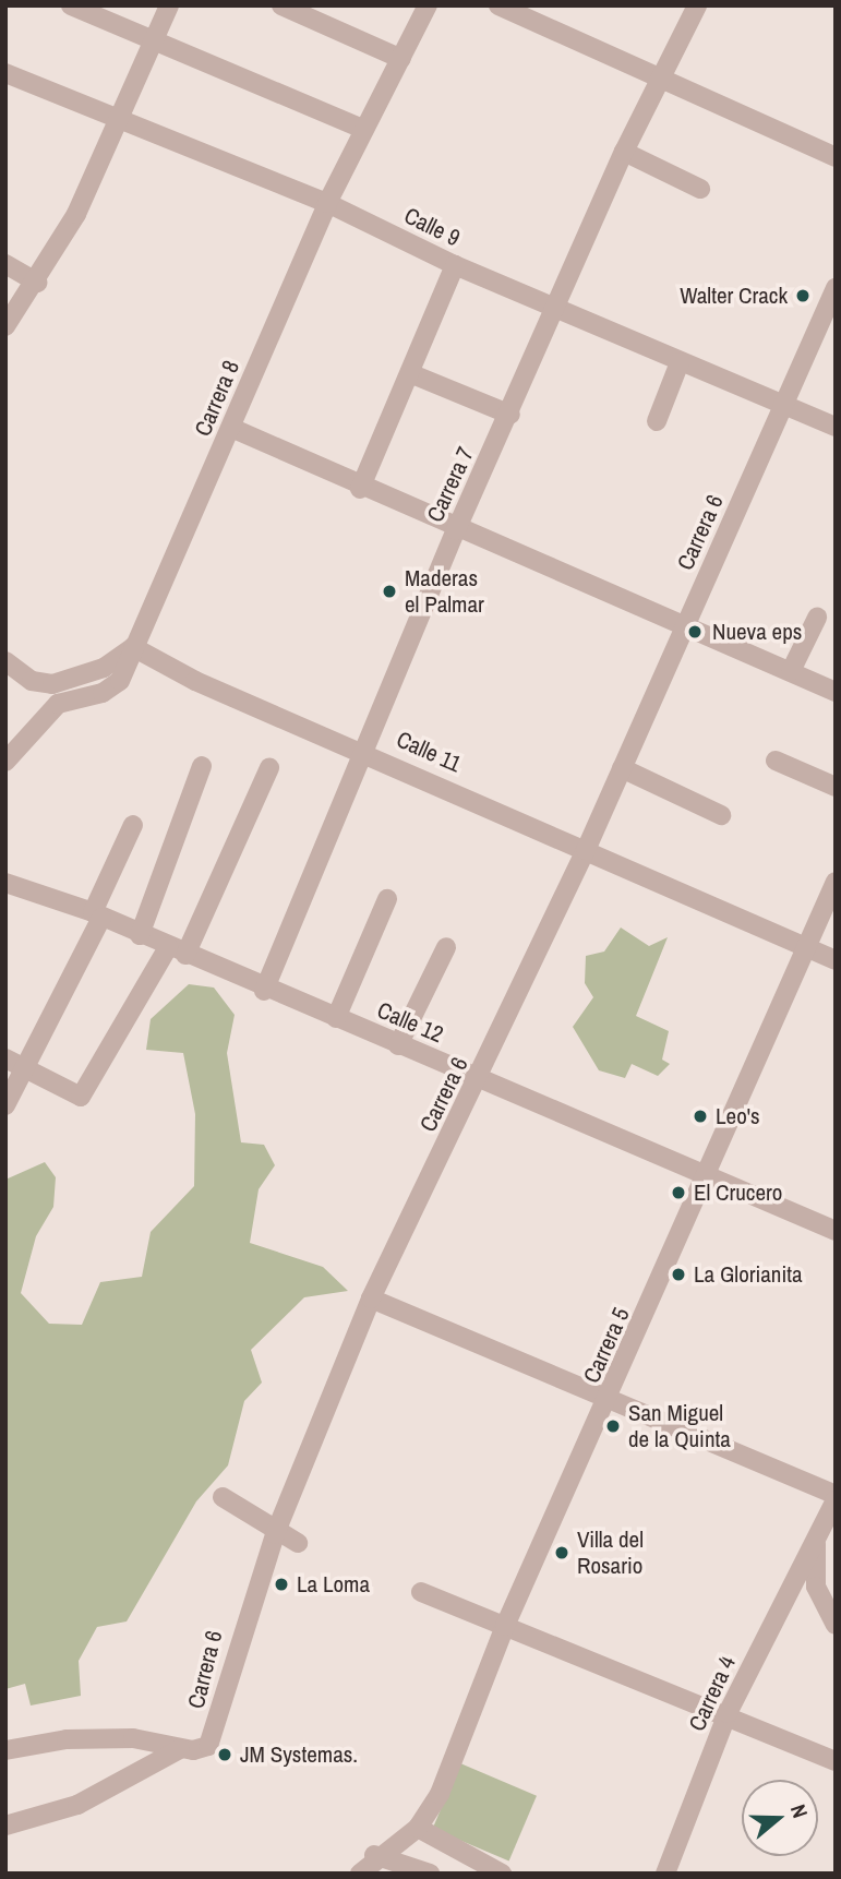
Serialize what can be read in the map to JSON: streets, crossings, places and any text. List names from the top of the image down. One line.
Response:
{"streets":{"street":["Calle 9","Carrera 8","Carrera 7","Carrera 6","Calle 11","Calle 12","Carrera 5","Carrera 4"]},"crossings":[["Calle 9","Carrera 8"],["Calle 9","Carrera 7"],["Calle 9","Carrera 6"],["Carrera 8","Calle 11"],["Carrera 7","Calle 11"],["Carrera 7","Calle 12"],["Carrera 6","Calle 11"],["Carrera 6","Calle 12"],["Calle 11","Carrera 5"],["Calle 12","Carrera 5"]],"places":["Walter Crack","Maderas el Palmar","Nueva eps","Leo's","El Crucero","La Glorianita","San Miguel de la Quinta","Villa del Rosario","La Loma","JM Systemas."],"north":"right"}
